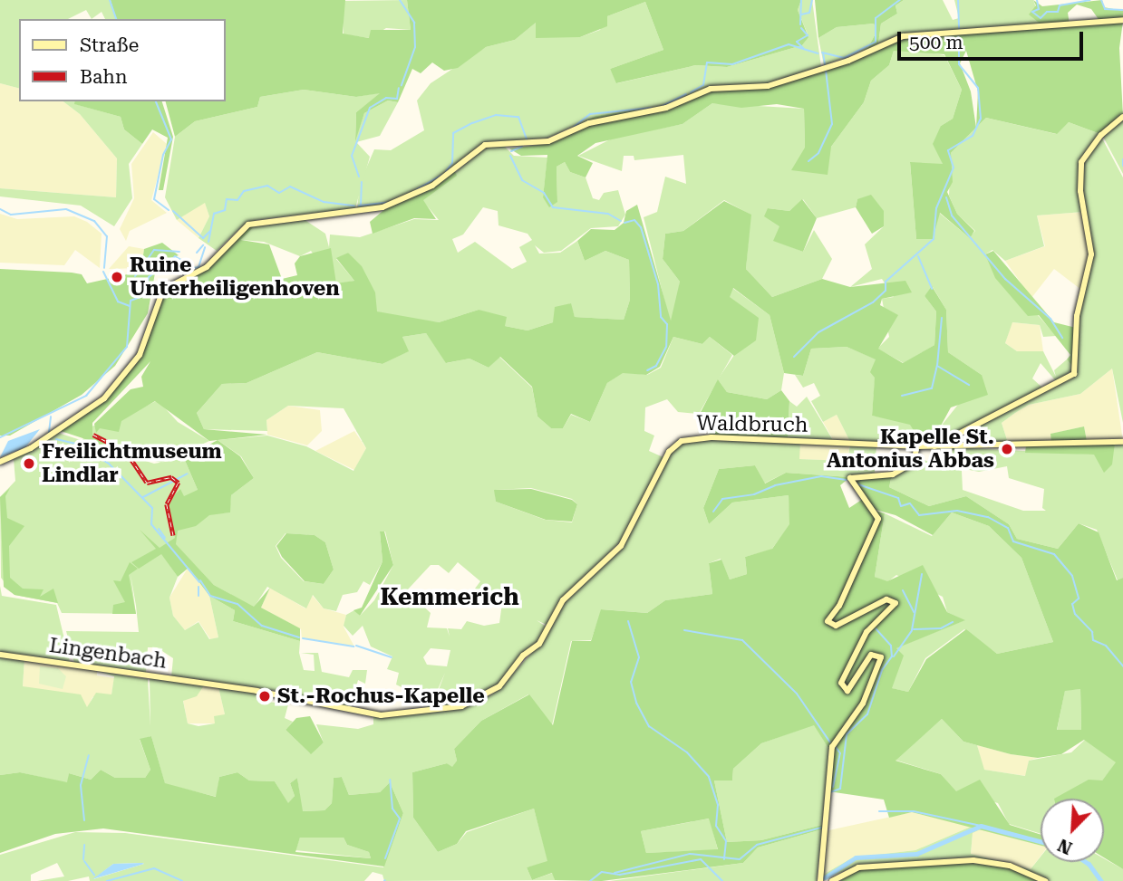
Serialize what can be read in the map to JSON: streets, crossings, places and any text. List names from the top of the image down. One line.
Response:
{"streets":{"street":["Waldbruch","Lingenbach"]},"crossings":[["Waldbruch","Lingenbach"]],"districts":["Kemmerich"],"places":["Ruine Unterheiligenhoven","Kapelle St. Antonius Abbas","Freilichtmuseum Lindlar","St.-Rochus-Kapelle"],"legend":["Straße","Bahn"],"scale_bar":"500 m","north":"bottom left"}
